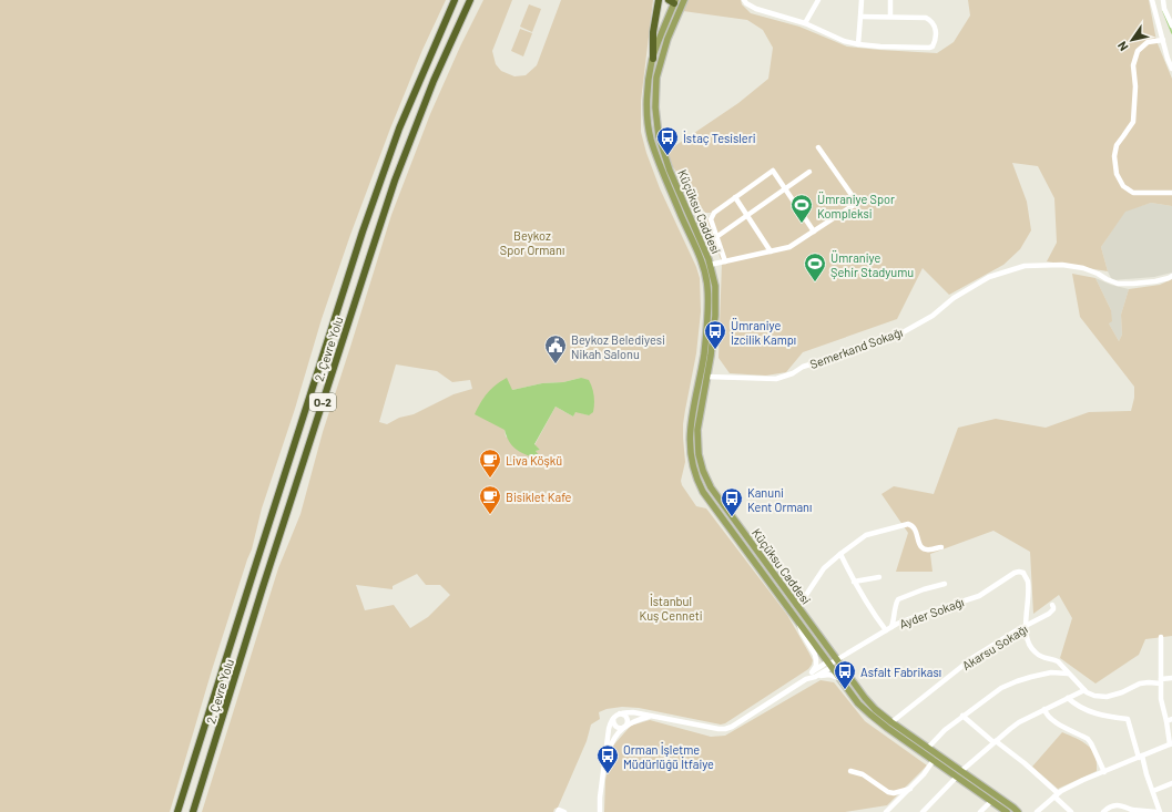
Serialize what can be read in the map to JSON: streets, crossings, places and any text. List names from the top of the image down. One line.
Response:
{"streets":{"highway":["2. Çevre Yolu","O-2"],"main road":["Küçüksu Caddesi"],"street":["Semerkand Sokağı","Ayder Sokağı","Akarsu Sokağı"]},"crossings":[["Küçüksu Caddesi","Semerkand Sokağı"],["Küçüksu Caddesi","Ayder Sokağı"],["Küçüksu Caddesi","Akarsu Sokağı"],["Ayder Sokağı","Akarsu Sokağı"]],"parks":["Beykoz Spor Ormanı","İstanbul Kuş Cenneti"],"places":{"bus stop":["İstaç Tesisleri","Ümraniye İzcilik Kampı","Kanuni Kent Ormanı","Asfalt Fabrikası","Orman İşletme Müdürlüğü İtfaiye"],"sports":["Ümraniye Spor Kompleksi","Ümraniye Şehir Stadyumu"],"public building":["Beykoz Belediyesi Nikah Salonu"],"cafe":["Liva Köşkü","Bisiklet Kafe"]},"north":"bottom left"}
